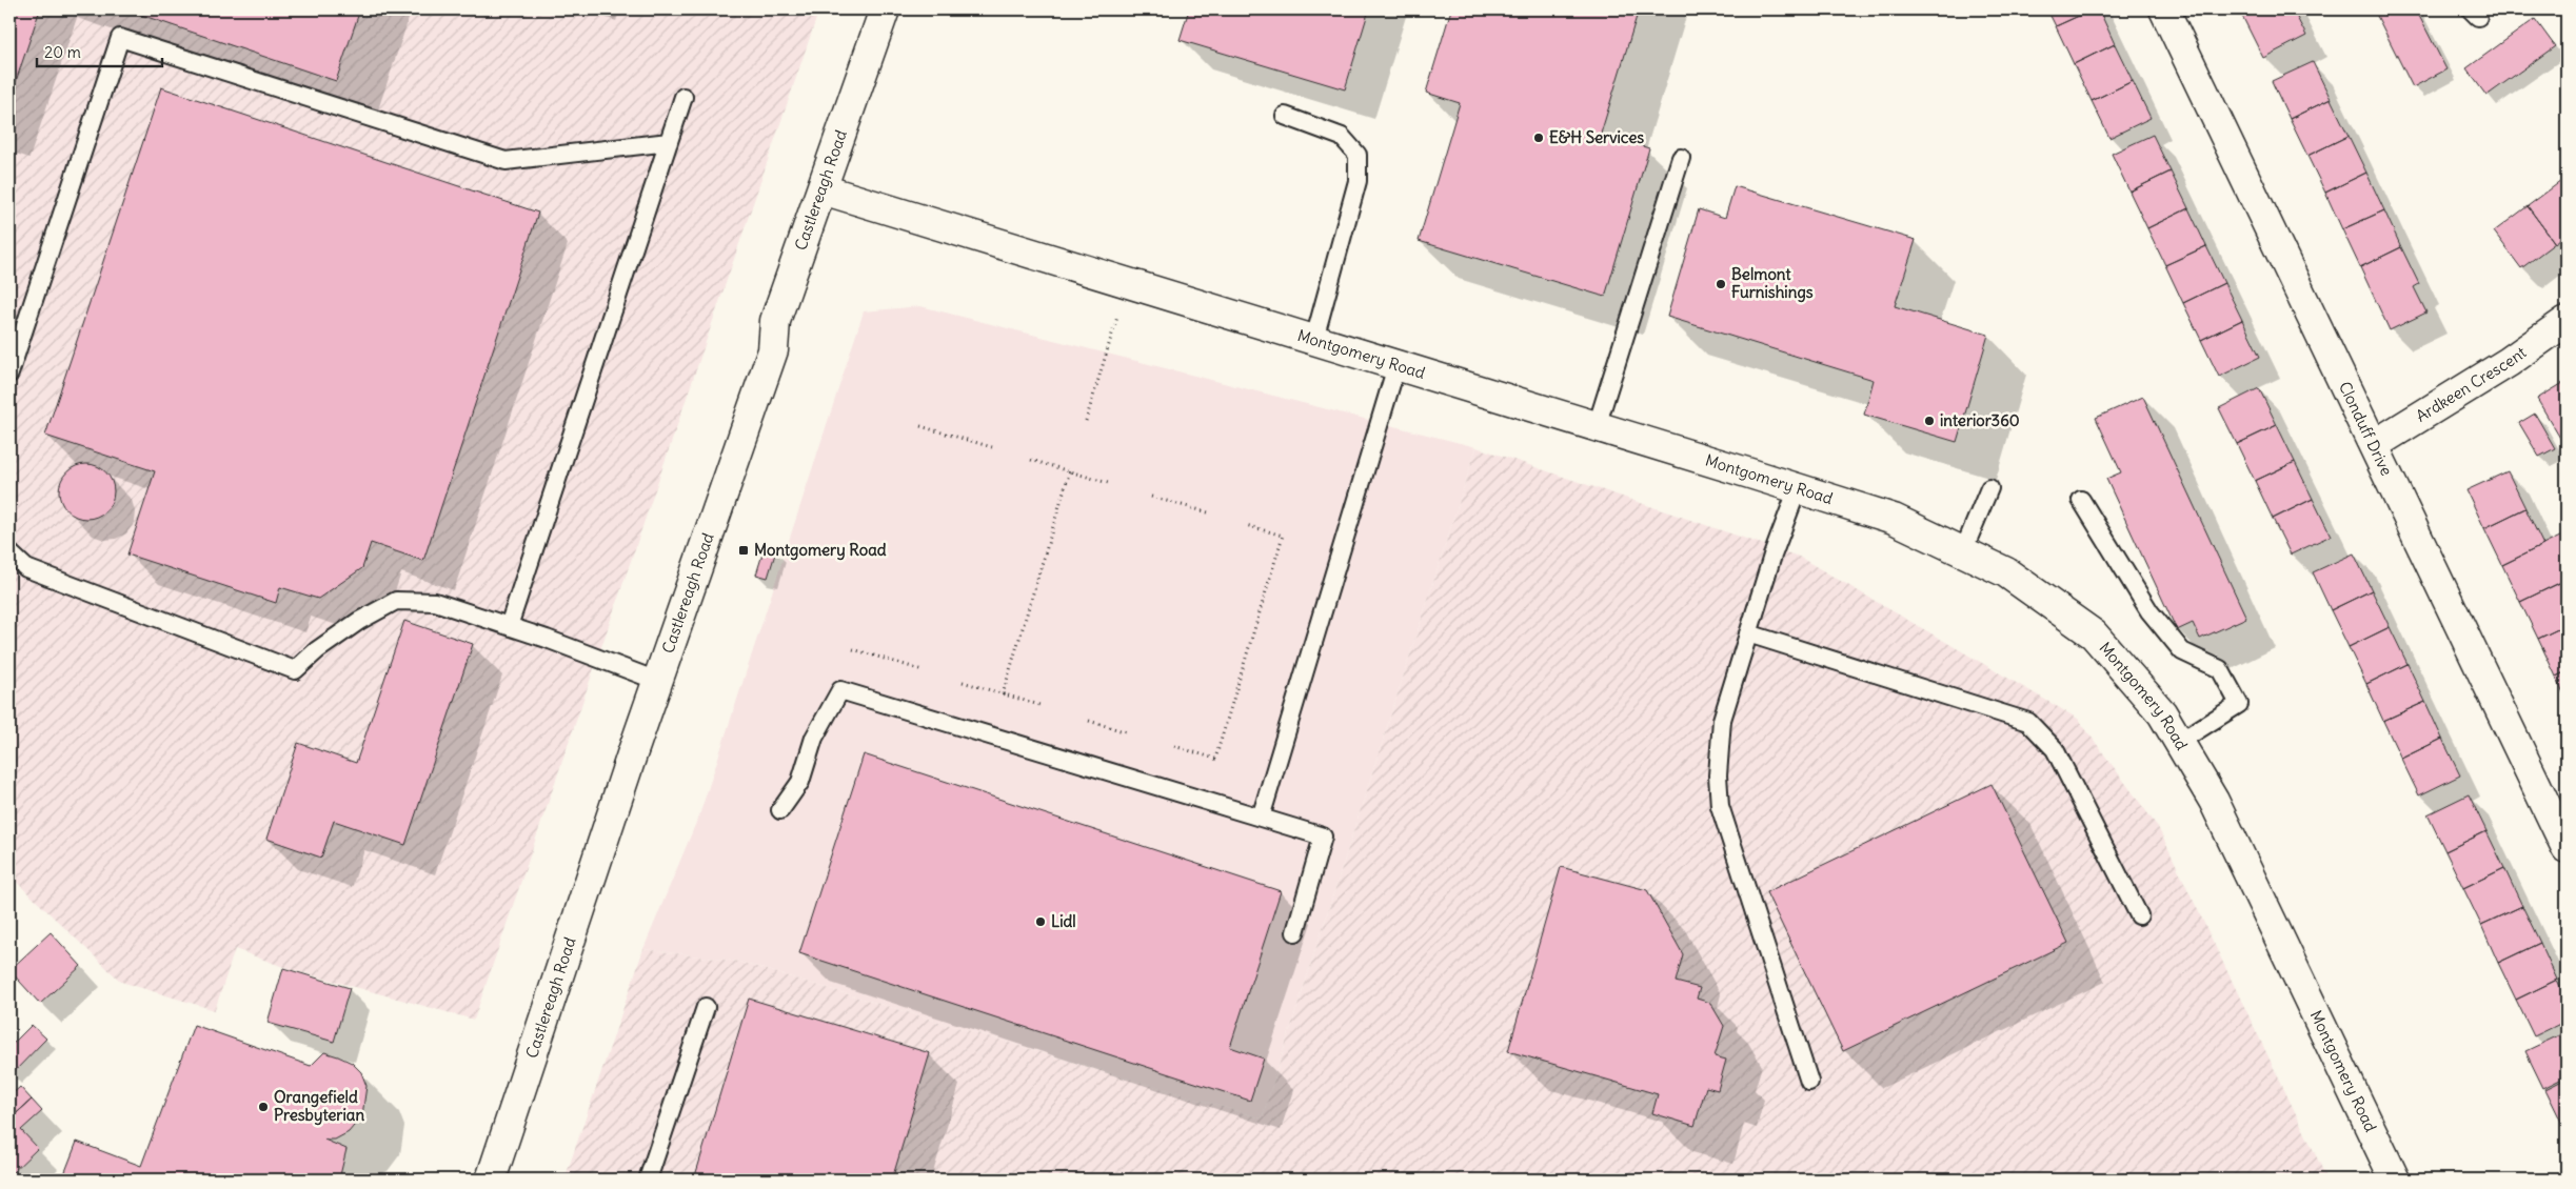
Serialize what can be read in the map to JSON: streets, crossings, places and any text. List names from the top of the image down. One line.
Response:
{"streets":{"street":["Castlereagh Road","Montgomery Road","Ardkeen Crescent","Clonduff Drive"]},"crossings":[["Castlereagh Road","Montgomery Road"],["Ardkeen Crescent","Clonduff Drive"]],"places":{"other":["E&H Services","Belmont Furnishings","interior360","Lidl","Orangefield Presbyterian"],"transit":["Montgomery Road"]},"scale_bar":"20 m"}
